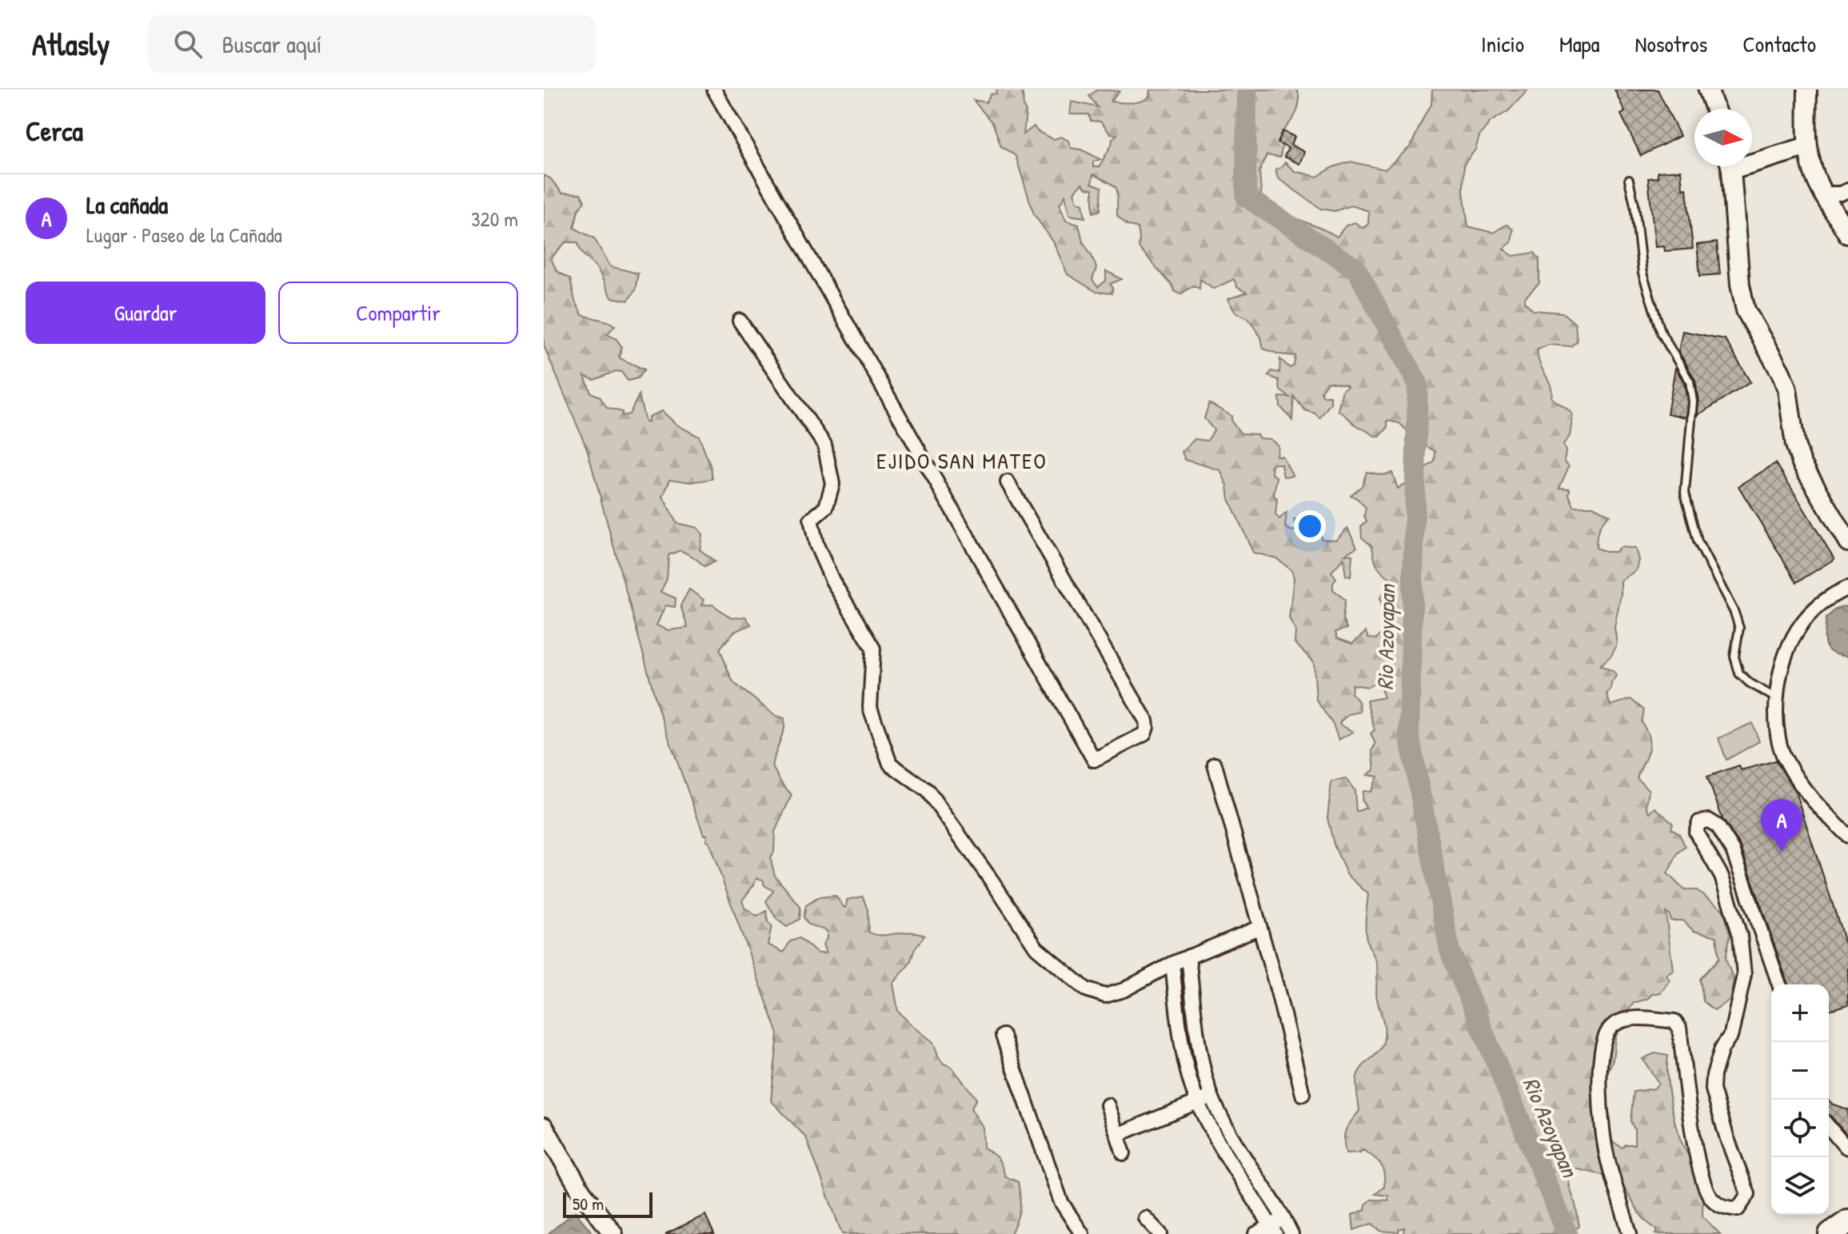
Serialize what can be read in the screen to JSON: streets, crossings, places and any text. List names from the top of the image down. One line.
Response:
{"districts":["EJIDO SAN MATEO"],"water":["Rio Azoyapan"],"scale_bar":"50 m","north":"right","page":{"header":"Atlasly","search":"Buscar aquí","nav":["Inicio","Mapa","Nosotros","Contacto"],"heading":"Cerca","list":[{"mark":"A","name":"La cañada","note":"Lugar · Paseo de la Cañada","value":"320 m"}],"buttons":["Guardar","Compartir"],"pins":"A","map_buttons":["+","−"],"scale":"50 m"}}
